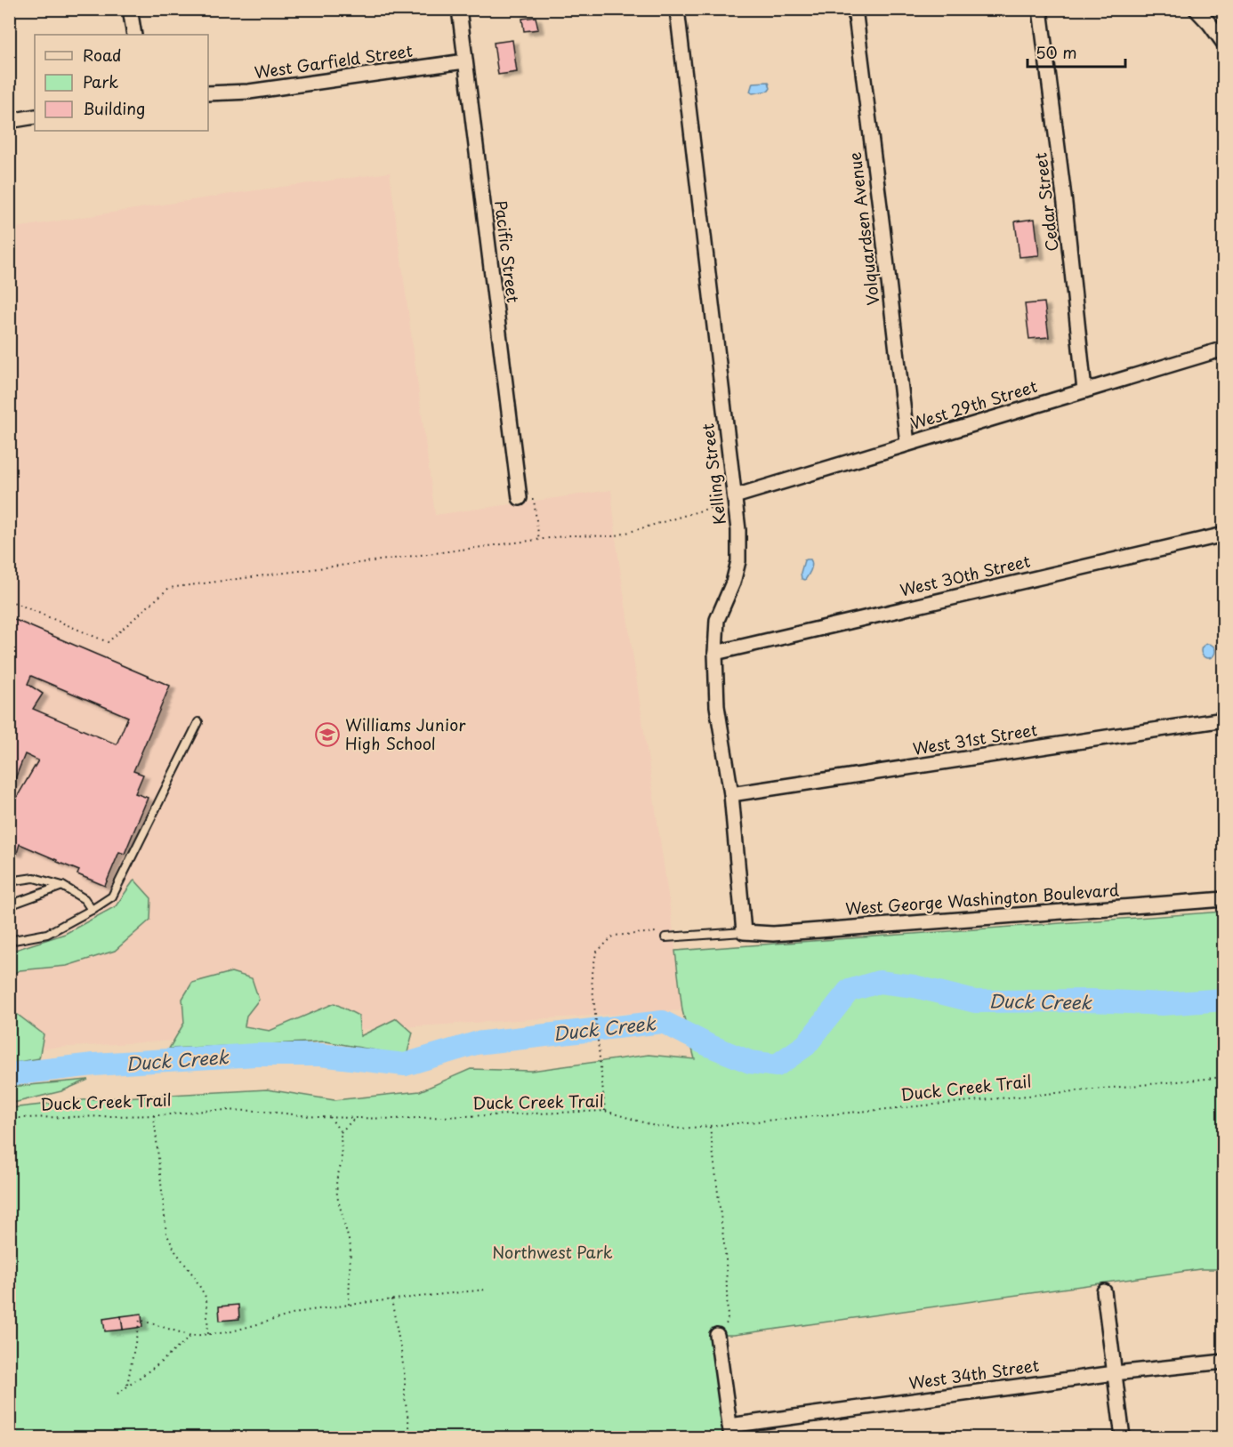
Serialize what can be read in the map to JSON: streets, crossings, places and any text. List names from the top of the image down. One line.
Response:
{"streets":{"street":["West Garfield Street","Cedar Street","Volquardsen Avenue","Pacific Street","West 29th Street","Kelling Street","West 30th Street","West 31st Street","West George Washington Boulevard","West 34th Street"],"path":["Duck Creek Trail"]},"crossings":[["West Garfield Street","Pacific Street"],["Cedar Street","West 29th Street"],["Volquardsen Avenue","West 29th Street"],["West 29th Street","Kelling Street"],["Kelling Street","West 30th Street"],["Kelling Street","West 31st Street"],["Kelling Street","West George Washington Boulevard"]],"water":["Duck Creek"],"parks":["Northwest Park"],"places":{"school or university":["Williams Junior High School"]},"legend":["Road","Park","Building"],"scale_bar":"50 m"}
